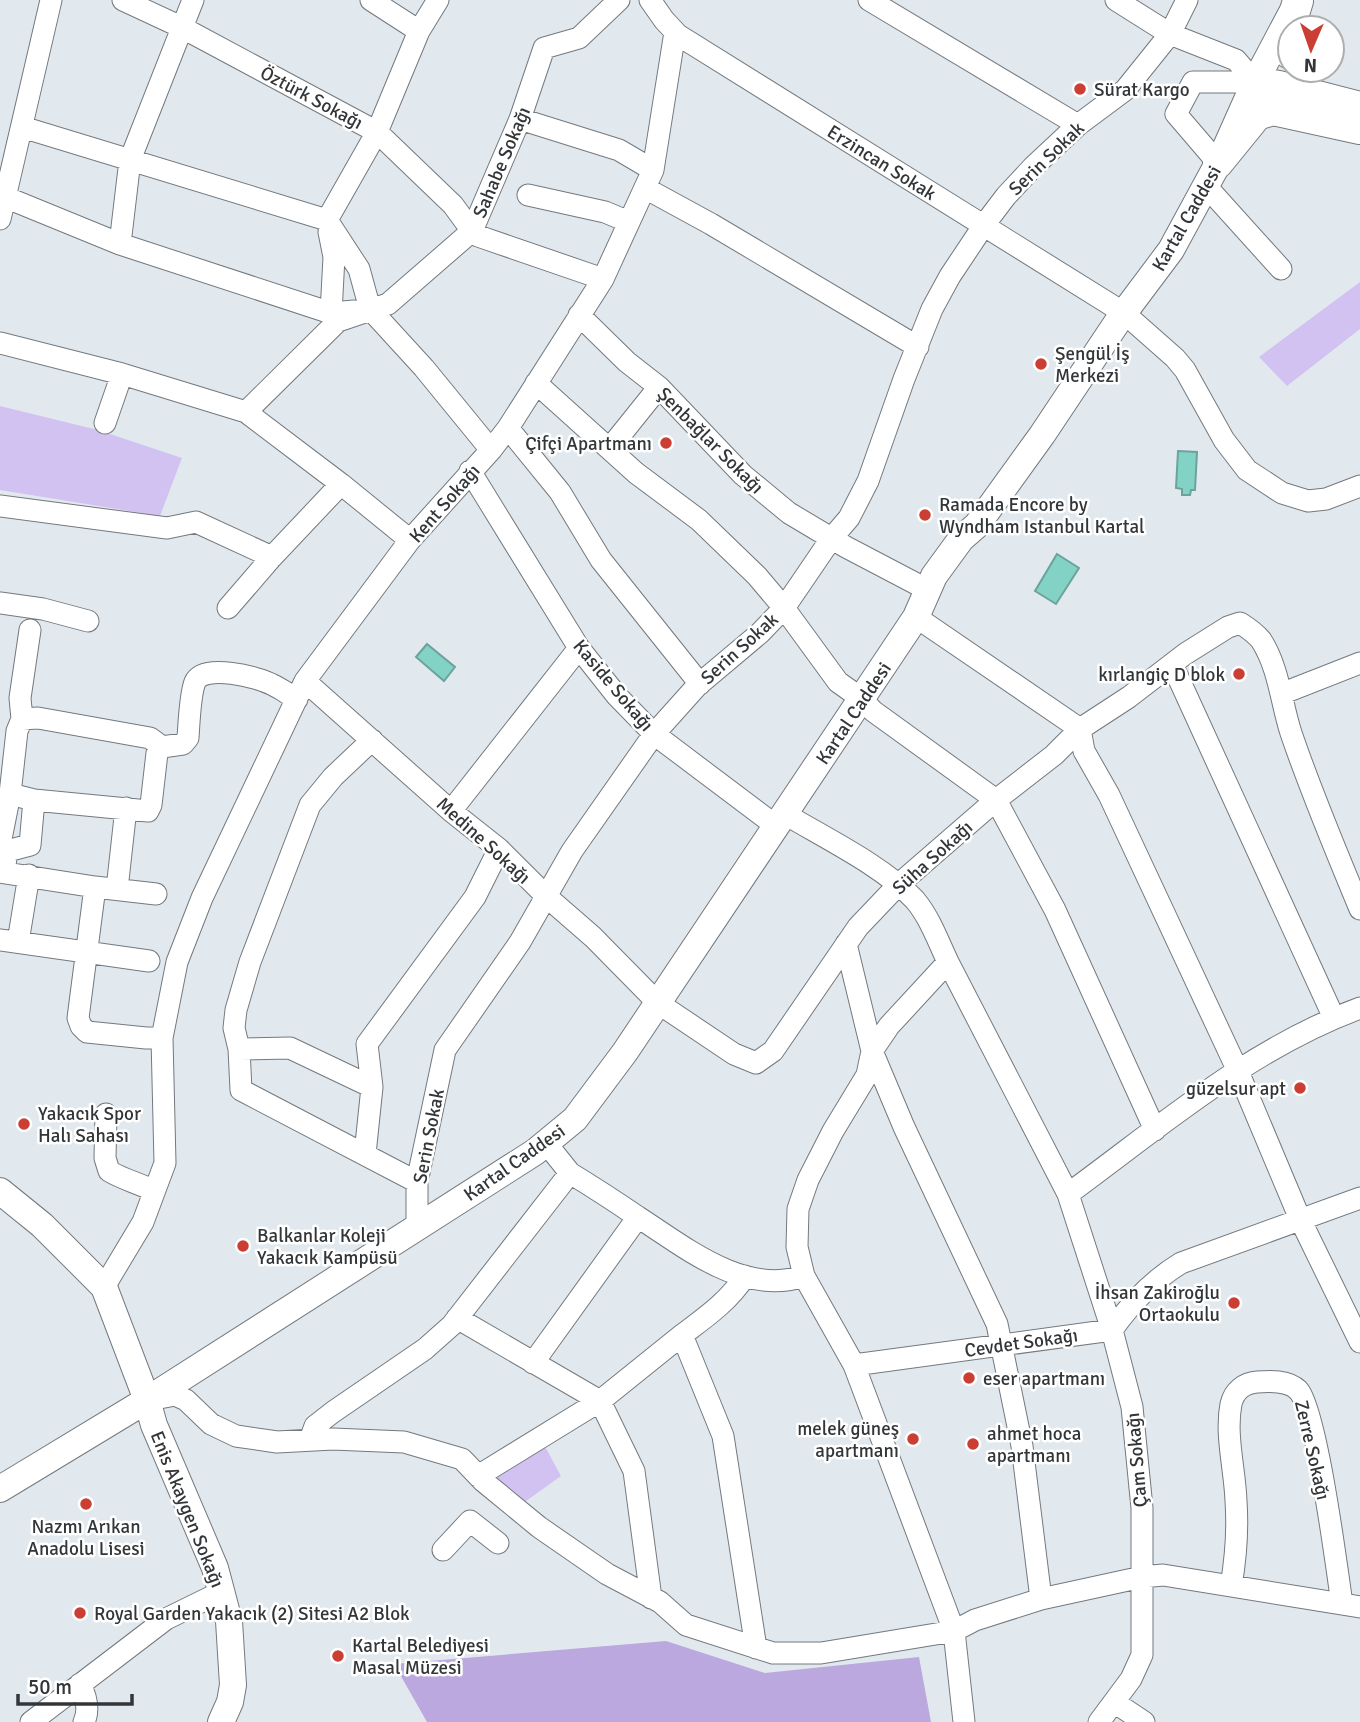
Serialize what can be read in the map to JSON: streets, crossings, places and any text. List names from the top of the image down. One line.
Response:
{"streets":{"main road":["Kartal Caddesi","Enis Akaygen Sokağı"],"street":["Öztürk Sokağı","Serin Sokak","Sahabe Sokağı","Erzincan Sokak","Şenbağlar Sokağı","Kent Sokağı","Kaside Sokağı","Medine Sokağı","Süha Sokağı","Cevdet Sokağı","Zerre Sokağı","Çam Sokağı"]},"crossings":[["Öztürk Sokağı","Sahabe Sokağı"],["Serin Sokak","Erzincan Sokak"],["Serin Sokak","Kartal Caddesi"],["Serin Sokak","Şenbağlar Sokağı"],["Serin Sokak","Kaside Sokağı"],["Serin Sokak","Medine Sokağı"],["Erzincan Sokak","Kartal Caddesi"],["Erzincan Sokak","Kent Sokağı"],["Kartal Caddesi","Şenbağlar Sokağı"],["Kartal Caddesi","Kaside Sokağı"],["Kartal Caddesi","Medine Sokağı"],["Kartal Caddesi","Süha Sokağı"],["Kartal Caddesi","Enis Akaygen Sokağı"],["Şenbağlar Sokağı","Kent Sokağı"],["Şenbağlar Sokağı","Süha Sokağı"],["Kent Sokağı","Kaside Sokağı"],["Kent Sokağı","Medine Sokağı"],["Kent Sokağı","Enis Akaygen Sokağı"],["Kaside Sokağı","Süha Sokağı"],["Kaside Sokağı","Çam Sokağı"],["Medine Sokağı","Süha Sokağı"],["Cevdet Sokağı","Çam Sokağı"]],"places":["Sürat Kargo","Şengül İş Merkezi","Çifçi Apartmanı","Ramada Encore by Wyndham Istanbul Kartal","kırlangiç D blok","güzelsur apt","Yakacık Spor Halı Sahası","Balkanlar Koleji Yakacık Kampüsü","İhsan Zakiroğlu Ortaokulu","eser apartmanı","melek güneş apartmanı","ahmet hoca apartmanı","Nazmı Arıkan Anadolu Lisesi","Royal Garden Yakacık (2) Sitesi A2 Blok","Kartal Belediyesi Masal Müzesi"],"scale_bar":"50 m","north":"bottom"}
